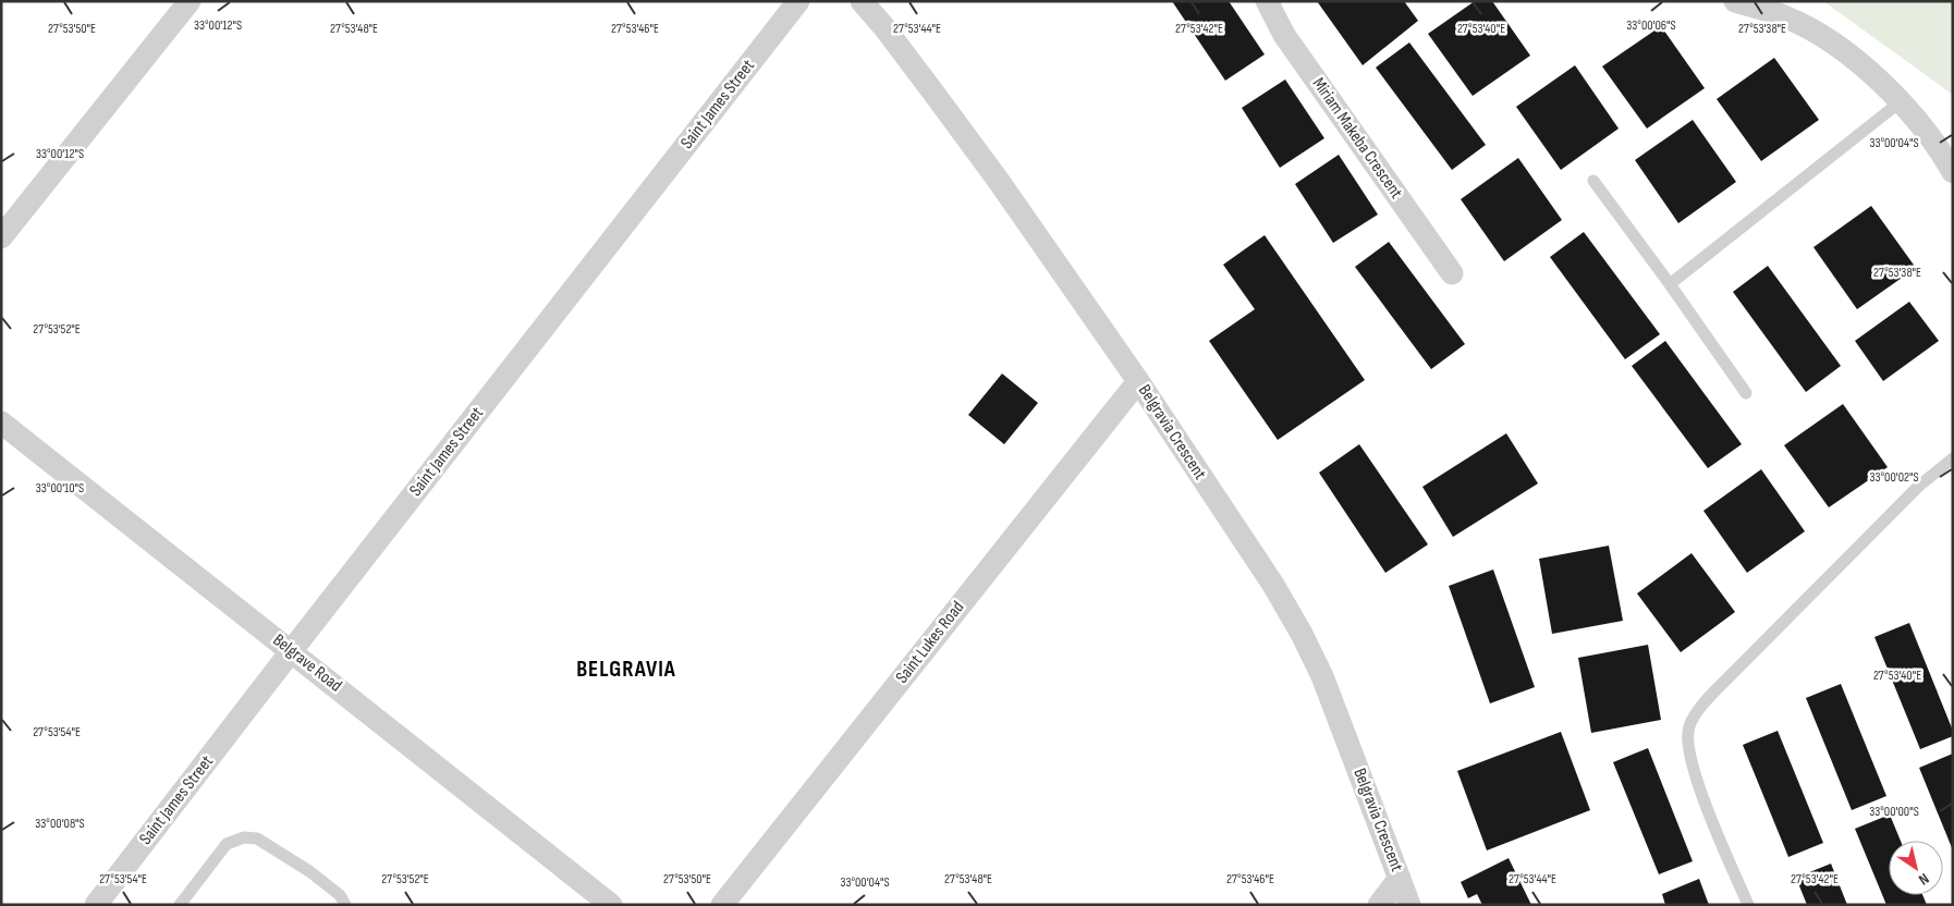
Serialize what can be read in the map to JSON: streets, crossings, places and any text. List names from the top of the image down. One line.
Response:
{"streets":{"street":["Saint James Street","Miriam Makeba Crescent","Belgravia Crescent","Saint Lukes Road","Belgrave Road"]},"crossings":[["Saint James Street","Belgrave Road"],["Belgravia Crescent","Saint Lukes Road"]],"districts":["BELGRAVIA"],"north":"bottom right","coordinates":["33°00'12\"S","33°00'06\"S","27°53'50\"E","27°53'48\"E","27°53'46\"E","27°53'44\"E","27°53'42\"E","27°53'40\"E","27°53'38\"E","33°00'04\"S","27°53'52\"E","33°00'02\"S","33°00'10\"S","27°53'54\"E","33°00'00\"S","33°00'08\"S"]}
